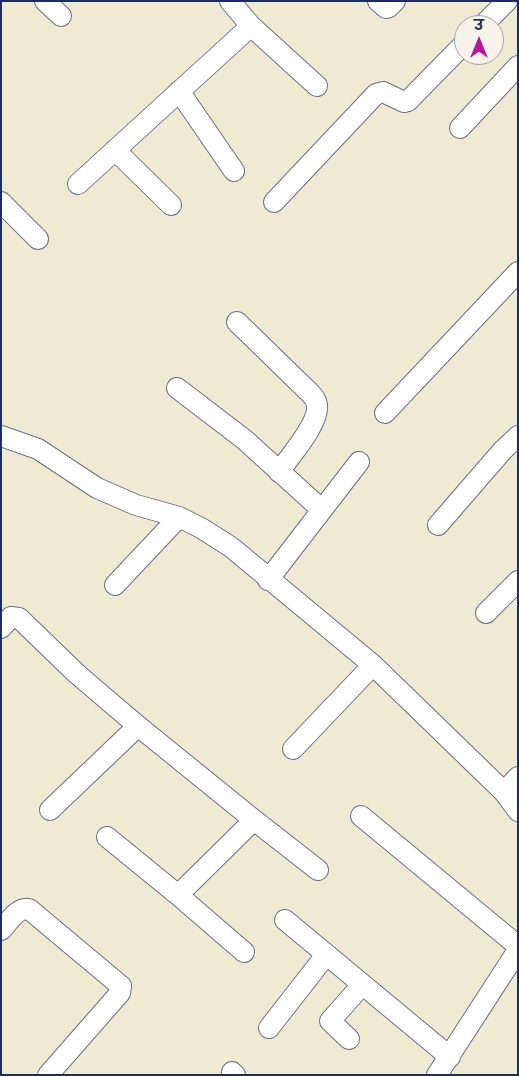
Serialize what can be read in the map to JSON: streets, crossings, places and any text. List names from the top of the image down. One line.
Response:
{"north":"top"}
